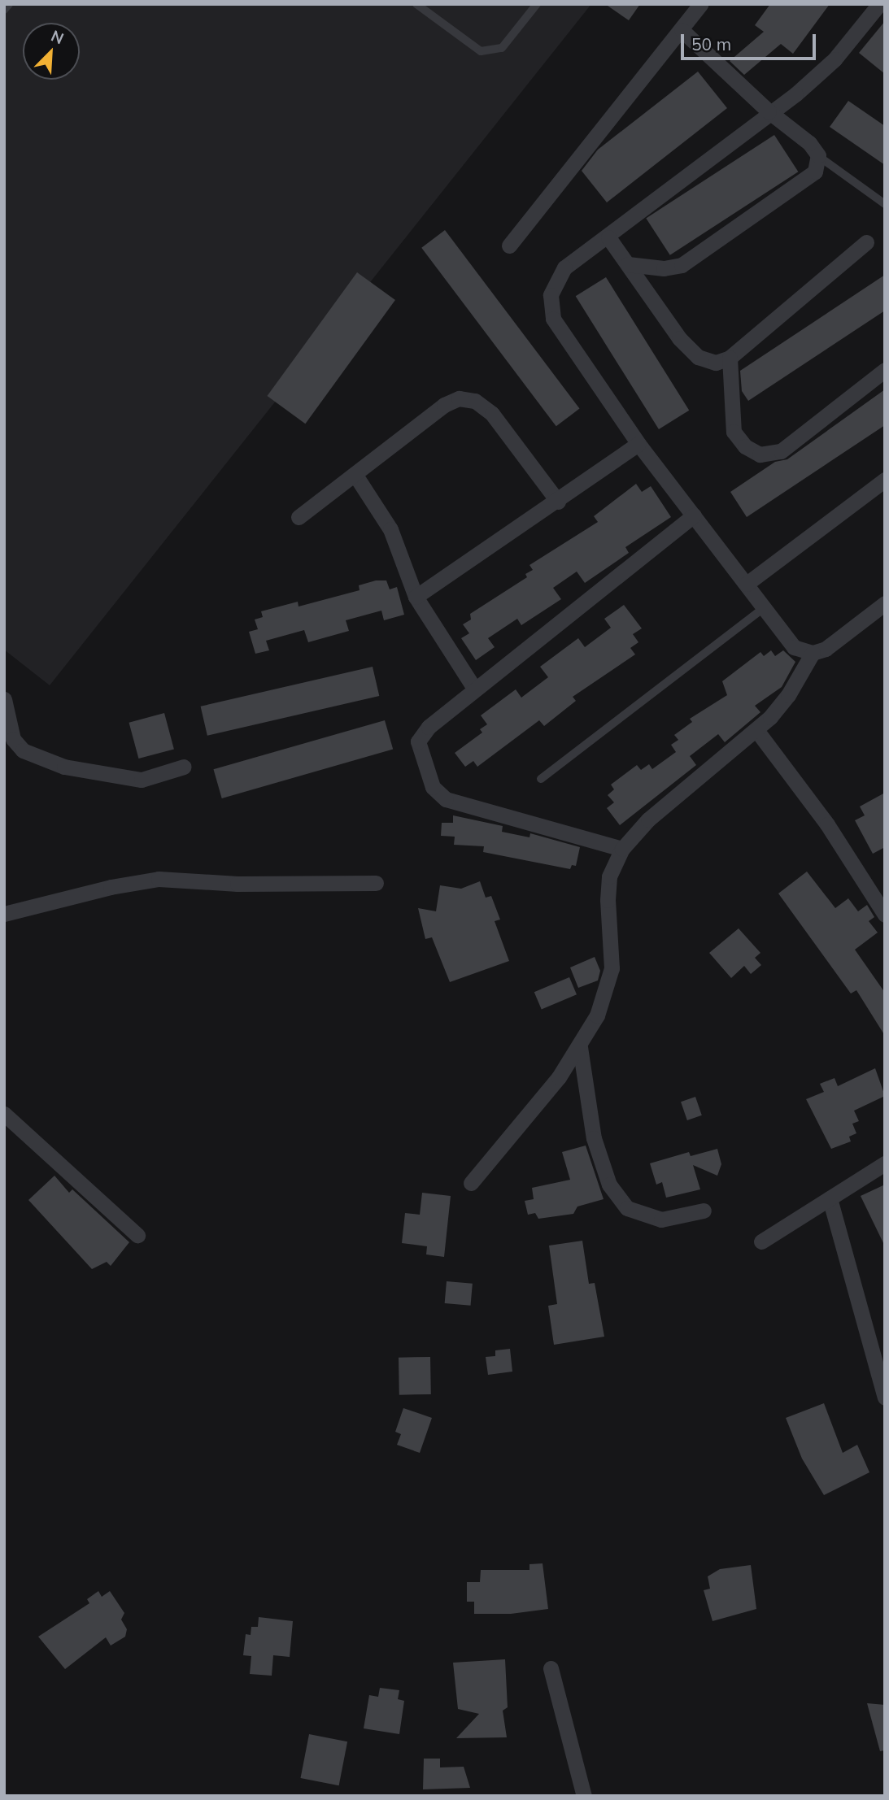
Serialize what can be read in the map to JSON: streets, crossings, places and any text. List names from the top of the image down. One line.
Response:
{"scale_bar":"50 m","north":"top right"}
